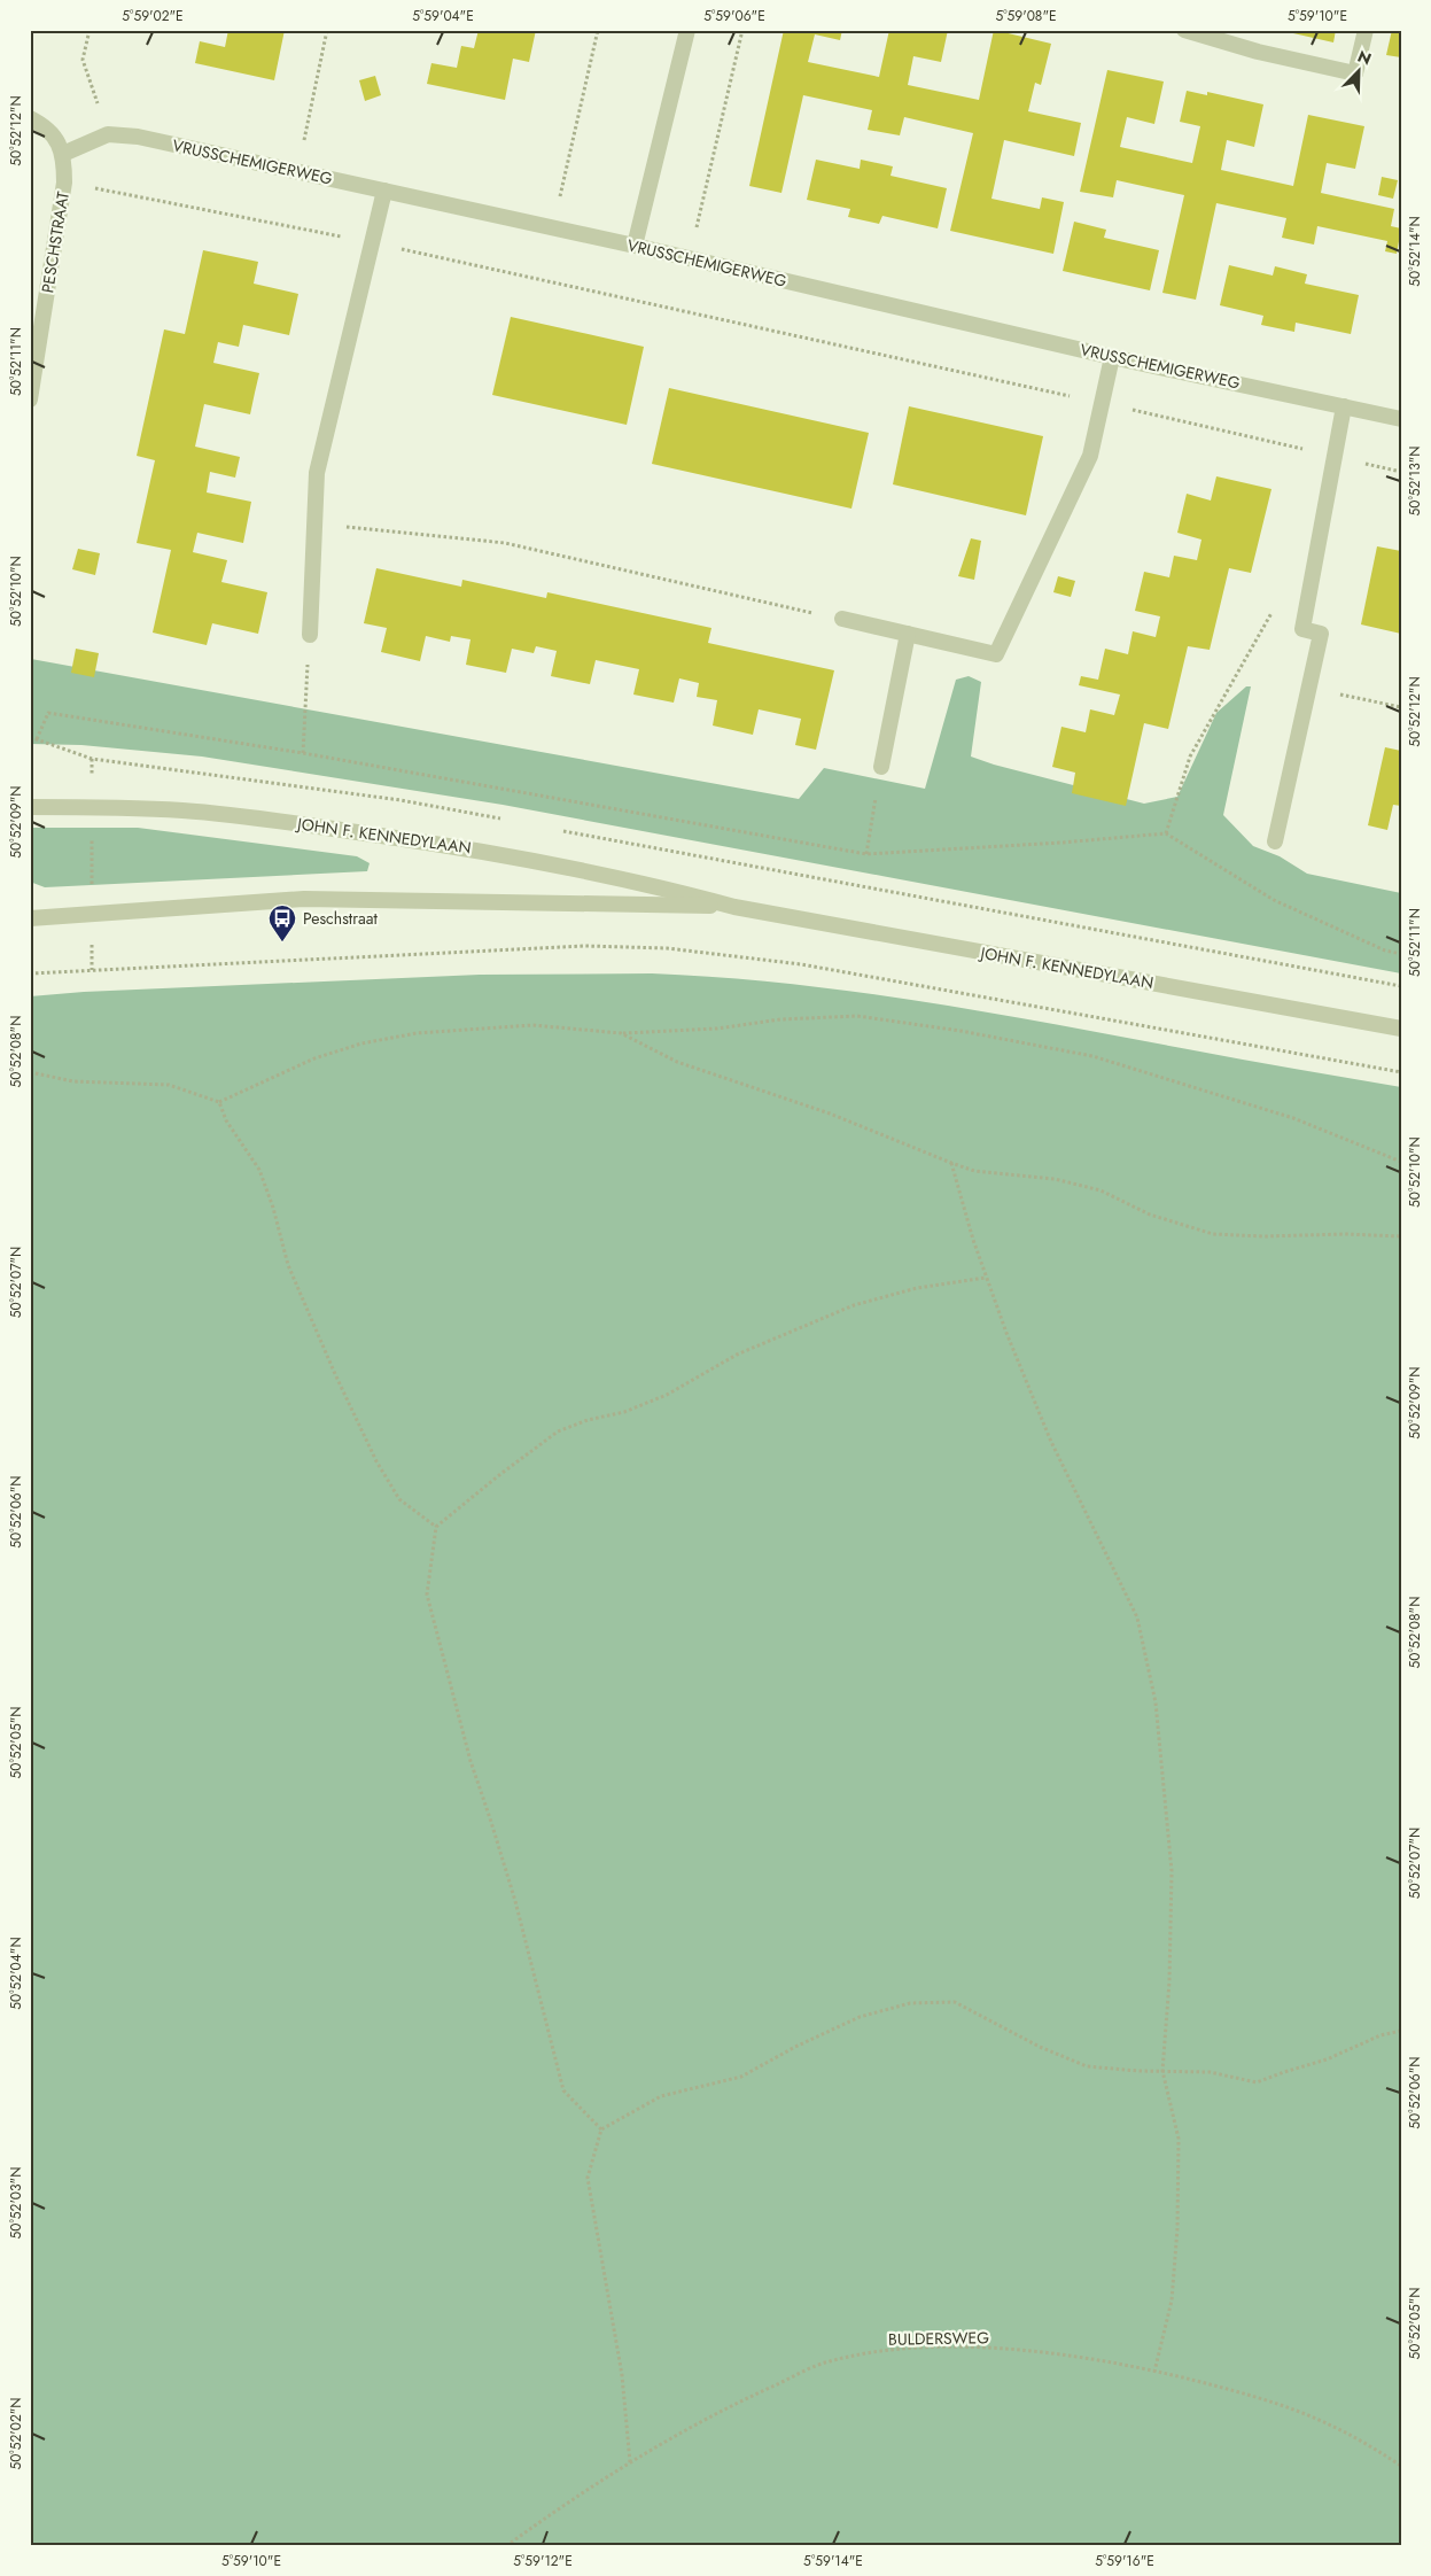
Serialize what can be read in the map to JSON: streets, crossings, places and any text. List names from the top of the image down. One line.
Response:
{"streets":{"street":["VRUSSCHEMIGERWEG","PESCHSTRAAT","JOHN F. KENNEDYLAAN"],"path":["BULDERSWEG"]},"crossings":[["VRUSSCHEMIGERWEG","PESCHSTRAAT"]],"places":{"bus stop":["Peschstraat"]},"north":"top right","coordinates":["5°59'02\"E","5°59'04\"E","5°59'06\"E","5°59'08\"E","5°59'10\"E","50°52'12\"N","50°52'14\"N","50°52'11\"N","50°52'13\"N","50°52'10\"N","50°52'09\"N","50°52'08\"N","50°52'07\"N","50°52'06\"N","50°52'05\"N","50°52'04\"N","50°52'03\"N","50°52'02\"N","5°59'12\"E","5°59'14\"E","5°59'16\"E"]}
